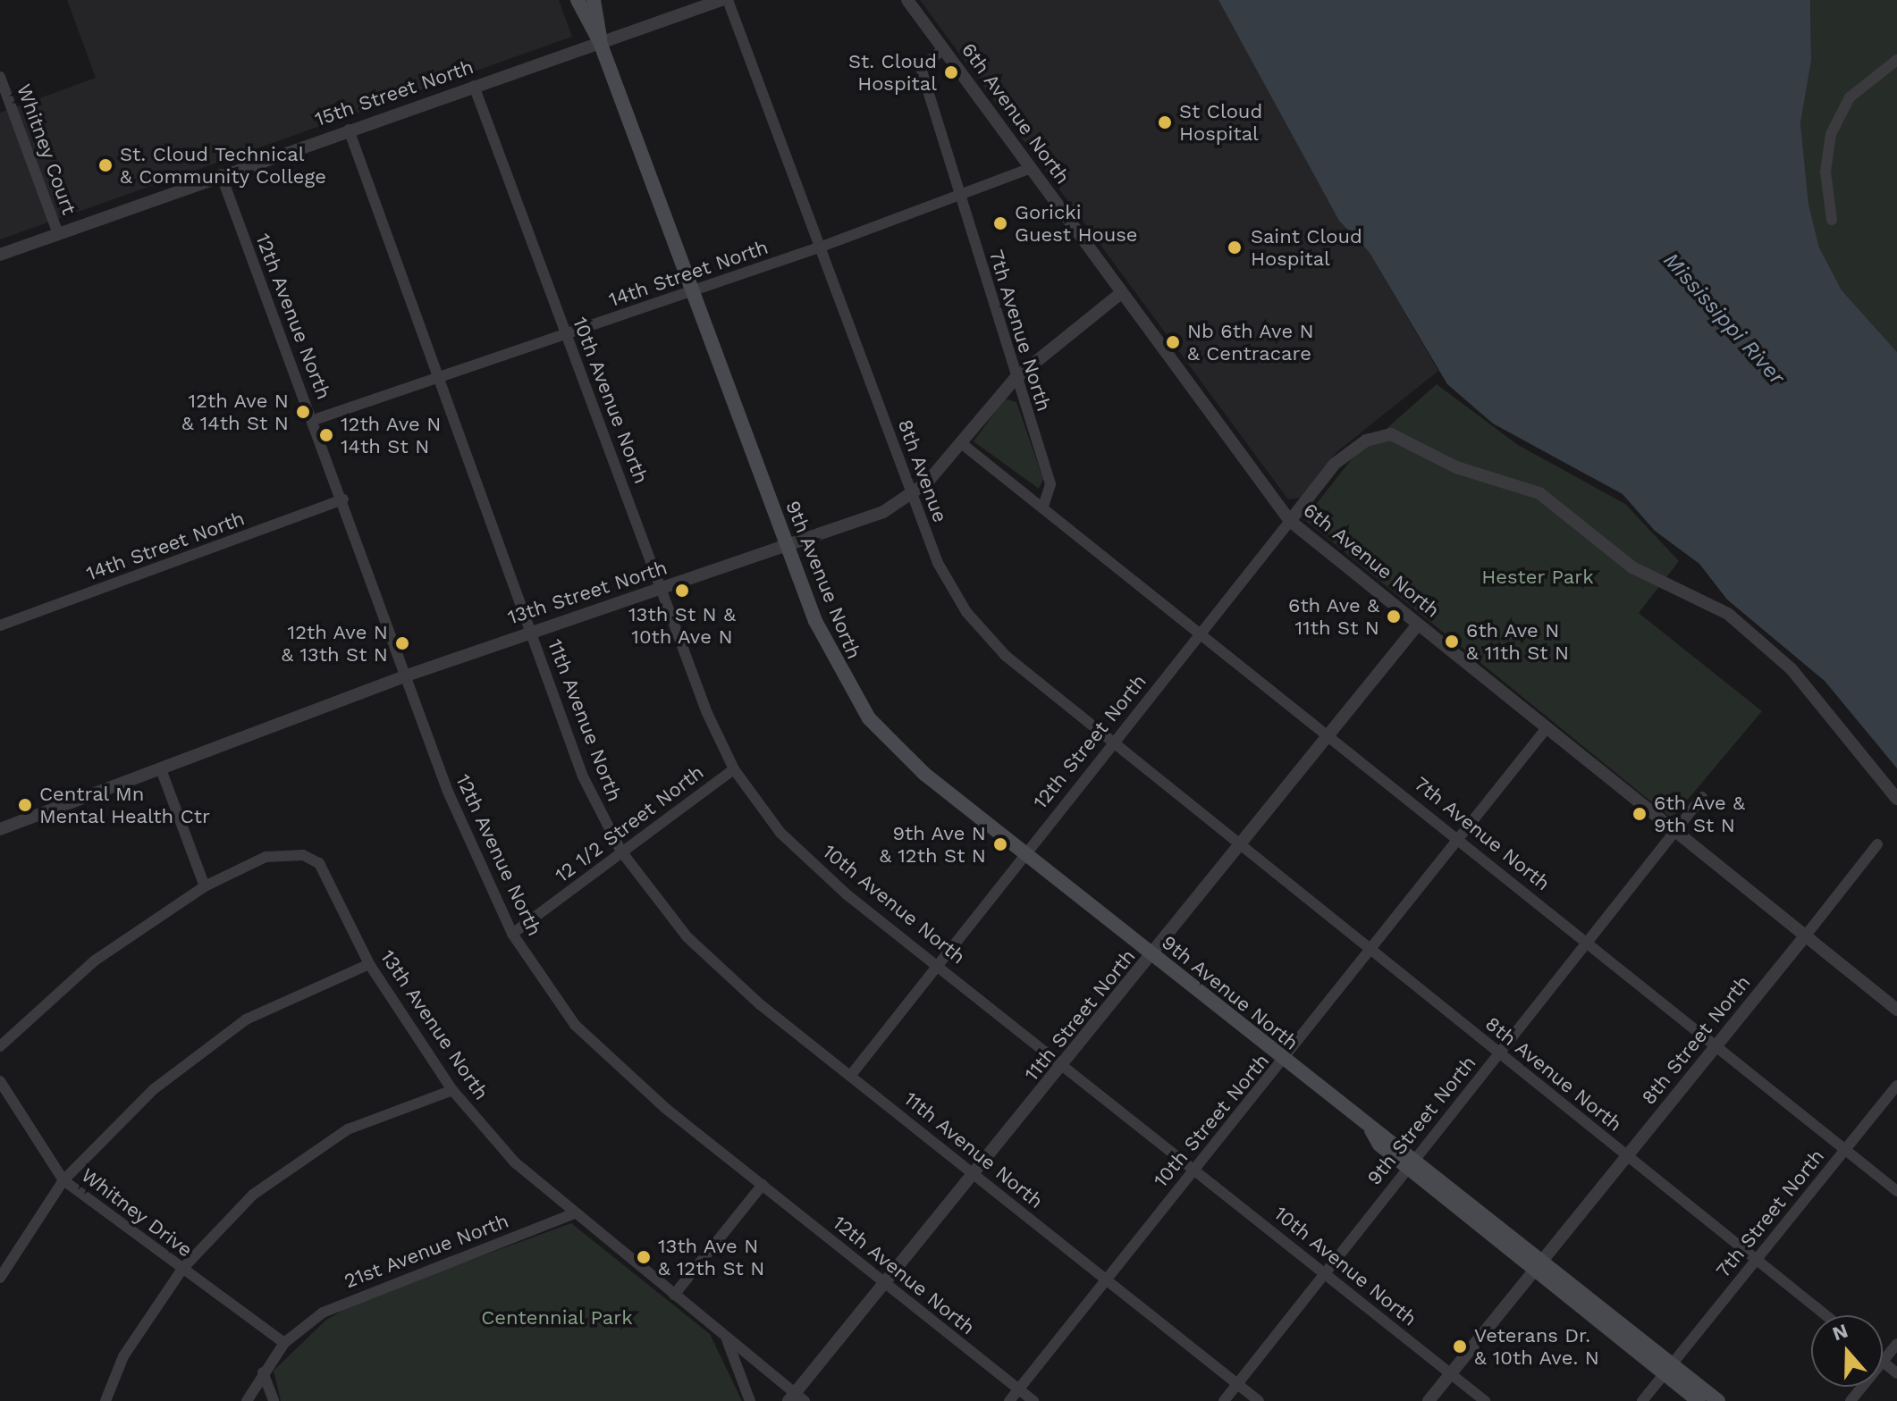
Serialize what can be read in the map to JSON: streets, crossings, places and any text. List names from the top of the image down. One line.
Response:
{"streets":{"main road":["9th Avenue North"],"street":["15th Street North","6th Avenue North","Whitney Court","14th Street North","12th Avenue North","7th Avenue North","10th Avenue North","8th Avenue","13th Street North","11th Avenue North","12th Street North","12 1/2 Street North","11th Street North","13th Avenue North","8th Street North","8th Avenue North","10th Street North","9th Street North","Whitney Drive","7th Street North","21st Avenue North"]},"crossings":[["15th Street North","Whitney Court"],["15th Street North","12th Avenue North"],["15th Street North","10th Avenue North"],["15th Street North","9th Avenue North"],["15th Street North","11th Avenue North"],["6th Avenue North","14th Street North"],["6th Avenue North","7th Avenue North"],["6th Avenue North","13th Street North"],["6th Avenue North","12th Street North"],["6th Avenue North","11th Street North"],["6th Avenue North","8th Street North"],["6th Avenue North","10th Street North"],["6th Avenue North","9th Street North"],["14th Street North","12th Avenue North"],["14th Street North","7th Avenue North"],["14th Street North","10th Avenue North"],["14th Street North","8th Avenue"],["14th Street North","9th Avenue North"],["14th Street North","11th Avenue North"],["12th Avenue North","13th Street North"],["12th Avenue North","12 1/2 Street North"],["12th Avenue North","11th Street North"],["12th Avenue North","10th Street North"],["7th Avenue North","13th Street North"],["7th Avenue North","12th Street North"],["7th Avenue North","11th Street North"],["7th Avenue North","8th Street North"],["7th Avenue North","10th Street North"],["7th Avenue North","9th Street North"],["7th Avenue North","7th Street North"],["10th Avenue North","13th Street North"],["10th Avenue North","12th Street North"],["10th Avenue North","12 1/2 Street North"],["10th Avenue North","11th Street North"],["10th Avenue North","8th Street North"],["10th Avenue North","10th Street North"],["10th Avenue North","9th Street North"],["8th Avenue","13th Street North"],["8th Avenue","12th Street North"],["8th Avenue","11th Street North"],["8th Avenue","8th Avenue North"],["9th Avenue North","13th Street North"],["9th Avenue North","12th Street North"],["9th Avenue North","11th Street North"],["9th Avenue North","8th Street North"],["9th Avenue North","10th Street North"],["9th Avenue North","9th Street North"],["9th Avenue North","7th Street North"],["13th Street North","11th Avenue North"],["11th Avenue North","12th Street North"],["11th Avenue North","12 1/2 Street North"],["11th Avenue North","11th Street North"],["11th Avenue North","10th Street North"],["11th Avenue North","9th Street North"],["11th Street North","13th Avenue North"],["11th Street North","8th Avenue North"],["13th Avenue North","21st Avenue North"],["8th Street North","8th Avenue North"],["8th Avenue North","10th Street North"],["8th Avenue North","9th Street North"],["8th Avenue North","7th Street North"],["Whitney Drive","21st Avenue North"]],"water":["Mississippi River"],"parks":["Hester Park","Centennial Park"],"places":["St. Cloud Hospital","St Cloud Hospital","St. Cloud Technical & Community College","Goricki Guest House","Saint Cloud Hospital","Nb 6th Ave N & Centracare","12th Ave N & 14th St N","12th Ave N 14th St N","13th St N & 10th Ave N","6th Ave & 11th St N","6th Ave N & 11th St N","12th Ave N & 13th St N","Central Mn Mental Health Ctr","6th Ave & 9th St N","9th Ave N & 12th St N","13th Ave N & 12th St N","Veterans Dr. & 10th Ave. N"],"north":"top"}
